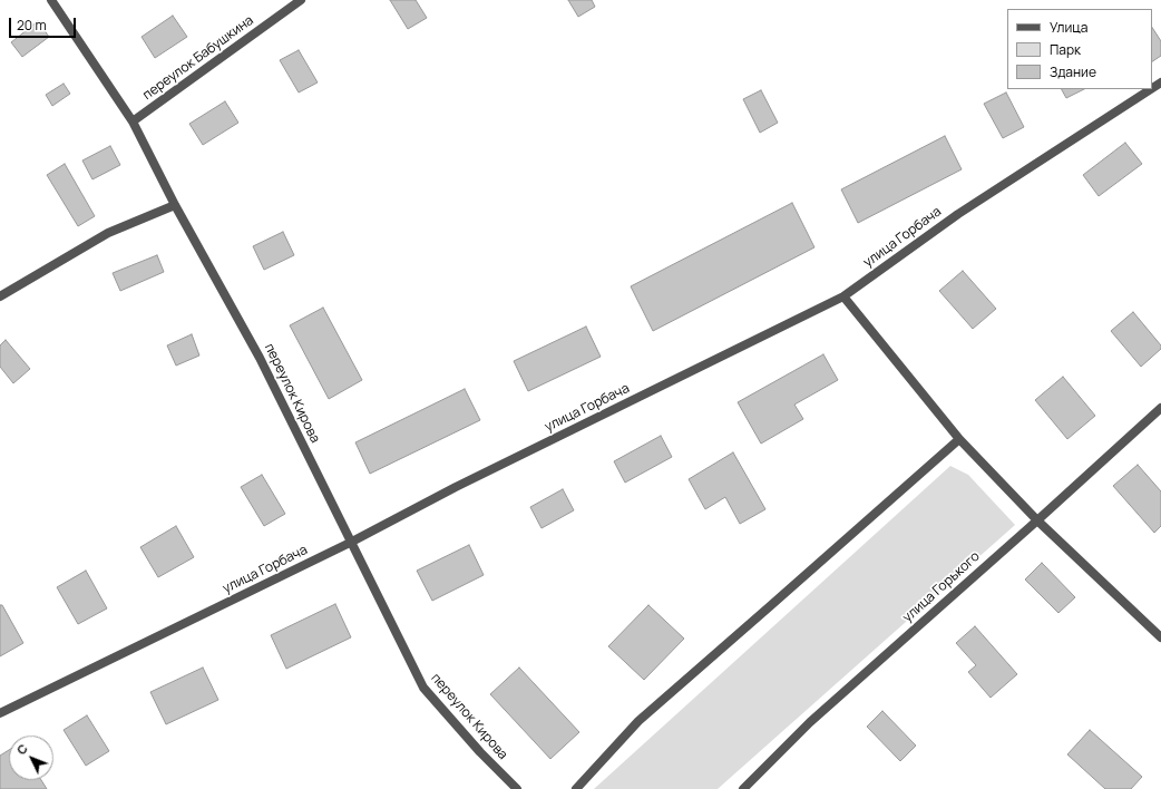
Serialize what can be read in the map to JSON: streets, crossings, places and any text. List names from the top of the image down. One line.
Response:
{"streets":{"street":["переулок Бабушкина","улица Горбача","переулок Кирова","улица Горького"]},"crossings":[["переулок Бабушкина","переулок Кирова"],["улица Горбача","переулок Кирова"]],"legend":["Улица","Парк","Здание"],"scale_bar":"20 m","north":"top left"}
